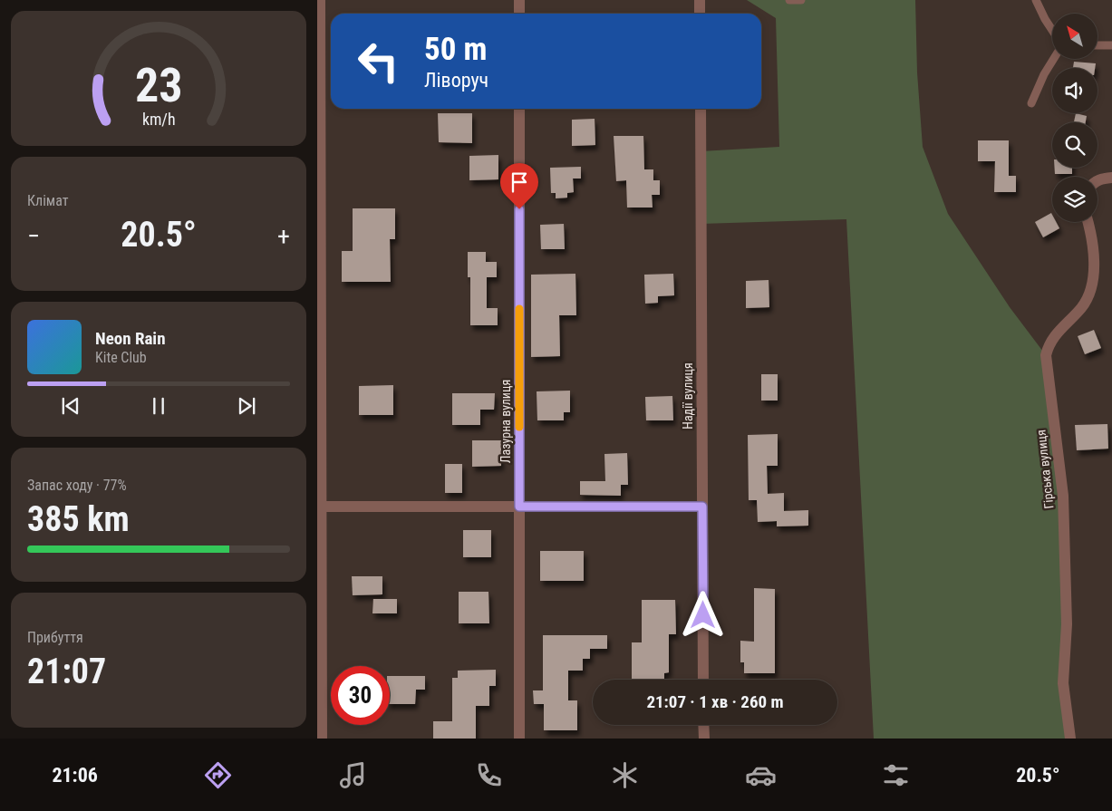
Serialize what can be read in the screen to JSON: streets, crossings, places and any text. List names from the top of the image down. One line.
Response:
{"streets":{"street":["Надії вулиця","Лазурна вулиця","Гірська вулиця"]},"north":"top left","page":{"turn":["50 m","Ліворуч"],"tile":["Клімат",["Запас ходу · 77%","385 km"],["Прибуття","21:07"]],"heat":["−","20.5°","+"],"song":["Neon Rain","Kite Club"],"limit":"30","trip":"21:07 · 1 хв · 260 m","tabs":["21:06","20.5°"],"gauge":["23","km/h"]}}
